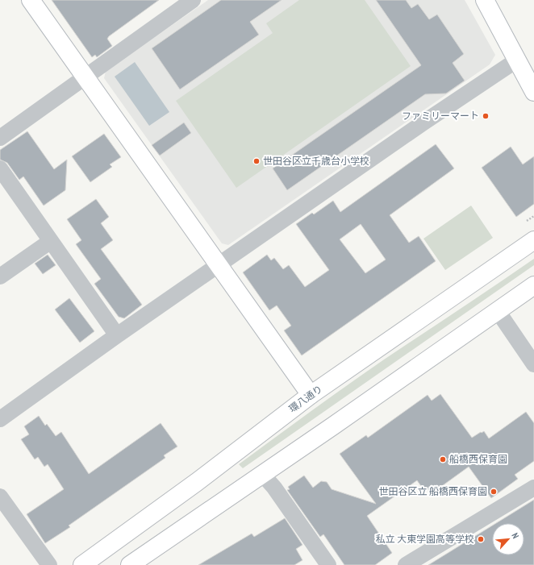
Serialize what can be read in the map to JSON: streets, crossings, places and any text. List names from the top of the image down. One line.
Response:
{"streets":{"main road":["環八通り"]},"places":["ファミリーマート","世田谷区立千歳台小学校","船橋西保育園","世田谷区立 船橋西保育園","私立 大東学園高等学校"],"north":"top right"}
